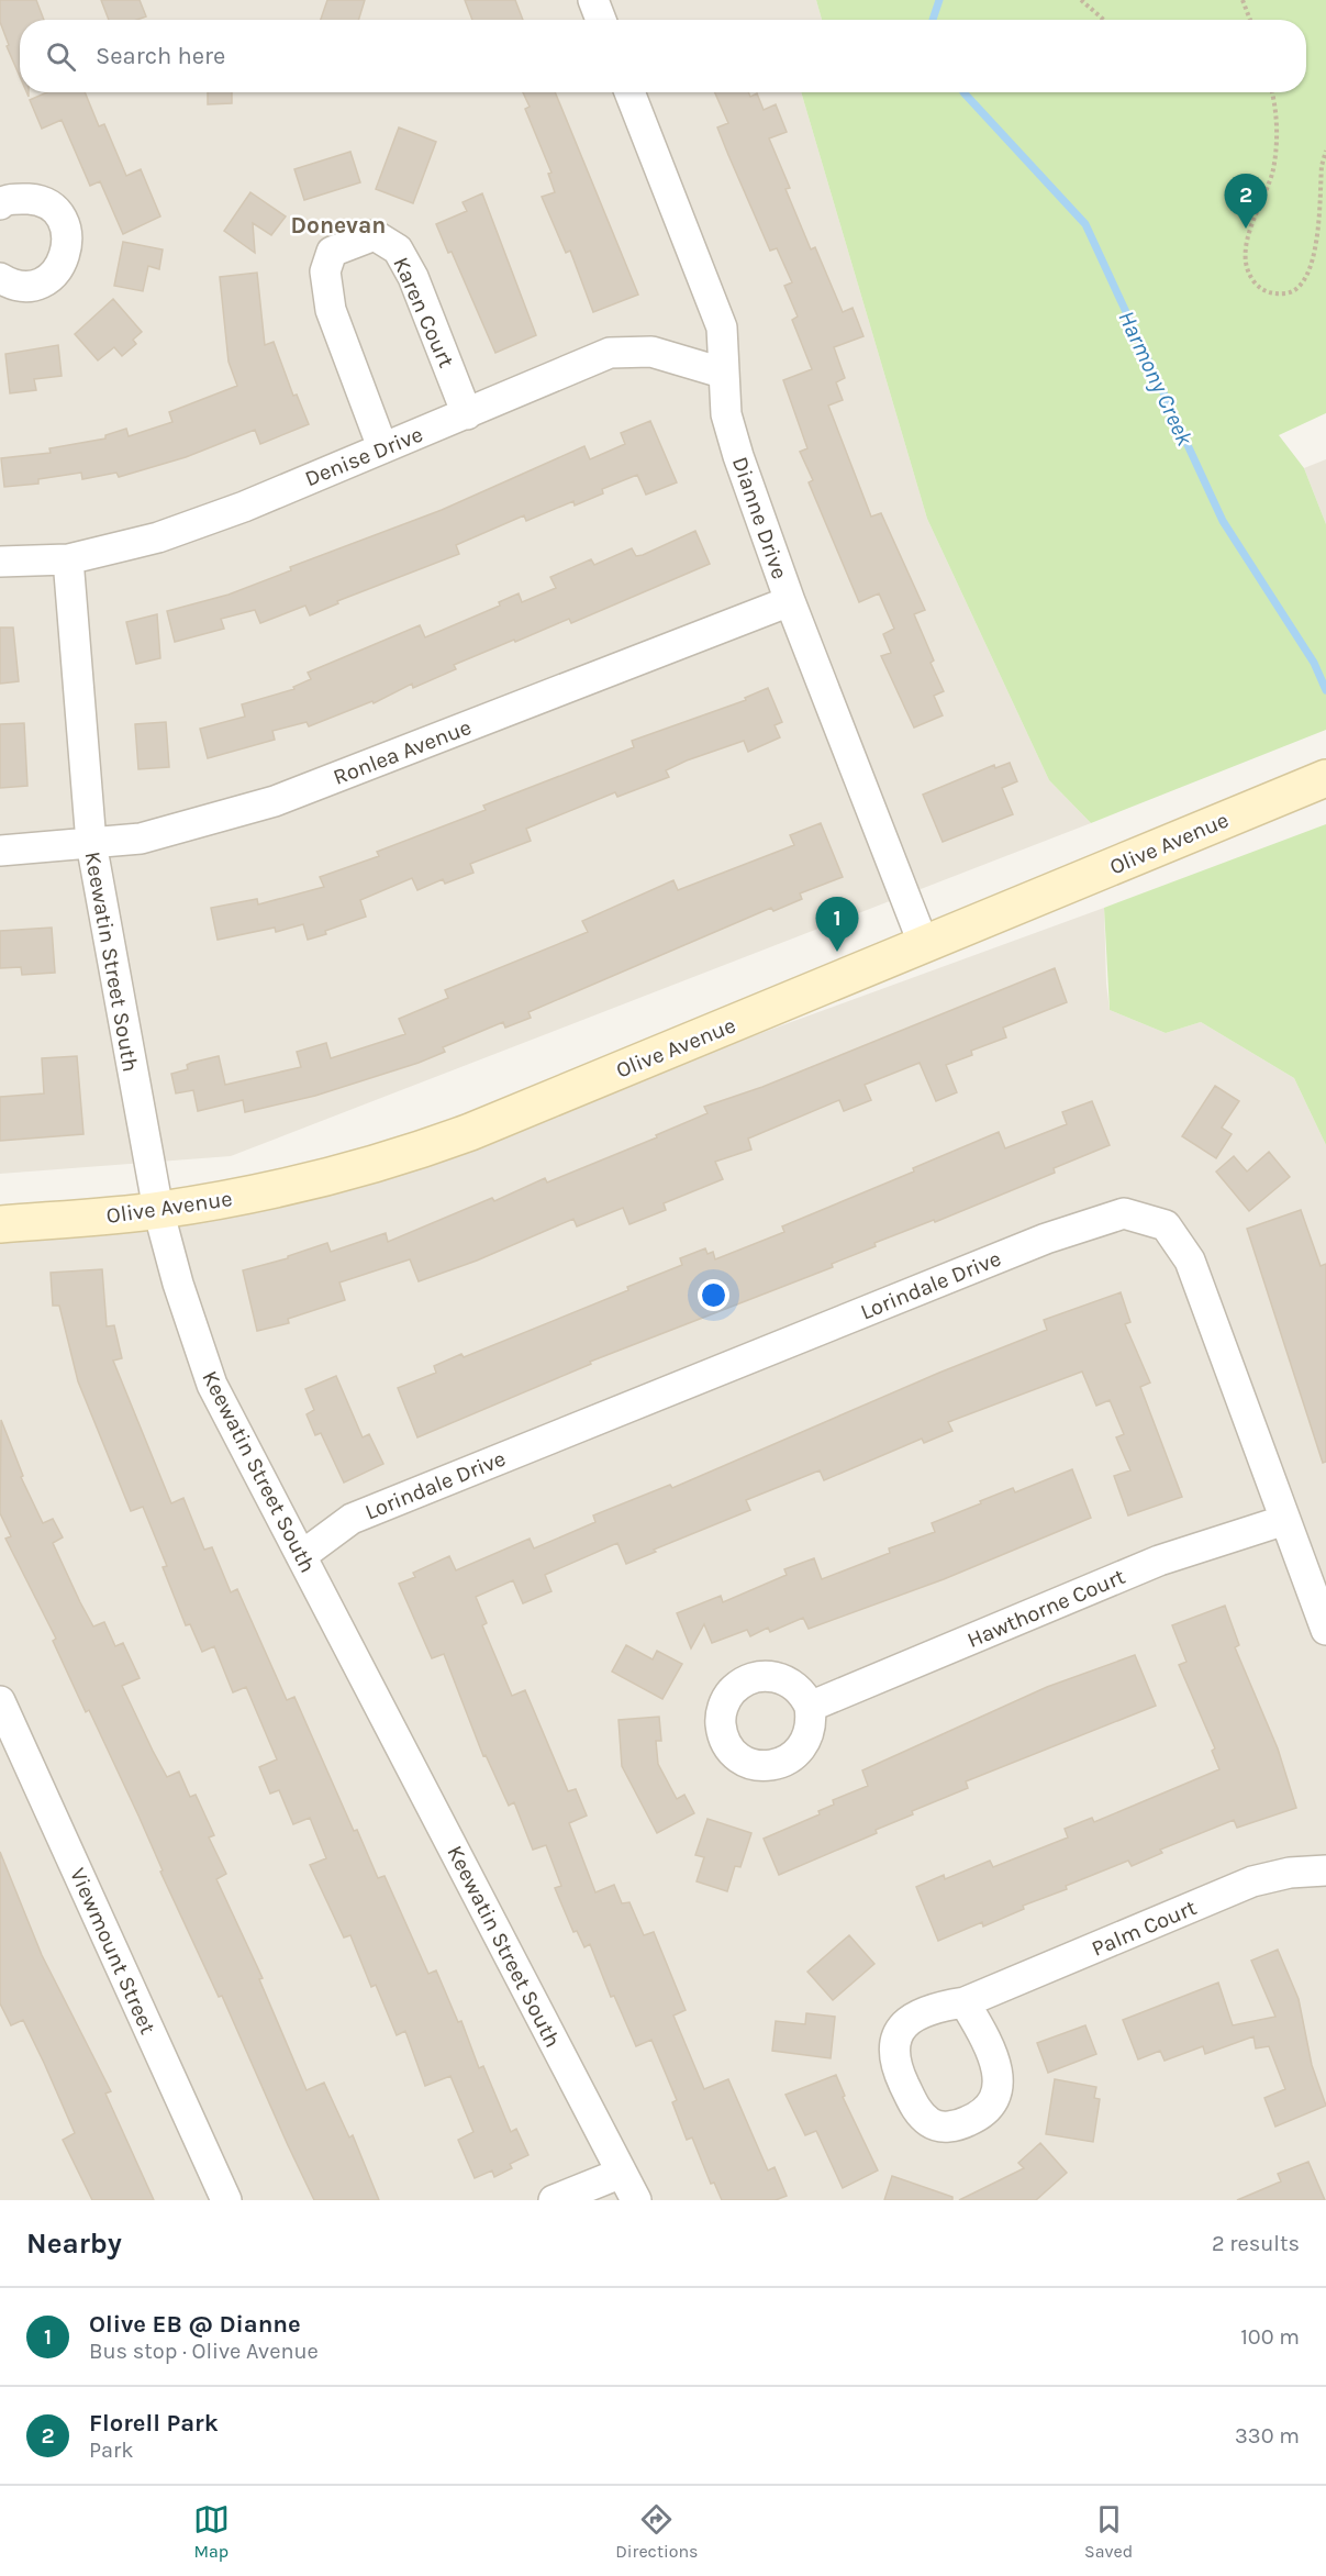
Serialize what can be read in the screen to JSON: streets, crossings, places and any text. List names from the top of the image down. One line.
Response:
{"streets":{"main road":["Olive Avenue"],"street":["Karen Court","Denise Drive","Dianne Drive","Ronlea Avenue","Keewatin Street South","Lorindale Drive","Hawthorne Court","Palm Court","Viewmount Street"]},"crossings":[["Karen Court","Denise Drive"],["Denise Drive","Dianne Drive"],["Denise Drive","Keewatin Street South"],["Dianne Drive","Ronlea Avenue"],["Dianne Drive","Olive Avenue"],["Ronlea Avenue","Keewatin Street South"],["Olive Avenue","Keewatin Street South"],["Keewatin Street South","Lorindale Drive"],["Lorindale Drive","Hawthorne Court"]],"districts":["Donevan"],"water":["Harmony Creek"],"page":{"search":"Search here","pins":["2","1"],"heading":["Nearby","2 results"],"list":[{"mark":"1","name":"Olive EB @ Dianne","note":"Bus stop · Olive Avenue","value":"100 m"},{"mark":"2","name":"Florell Park","note":"Park","value":"330 m"}],"nav":["Map","Directions","Saved"]}}
